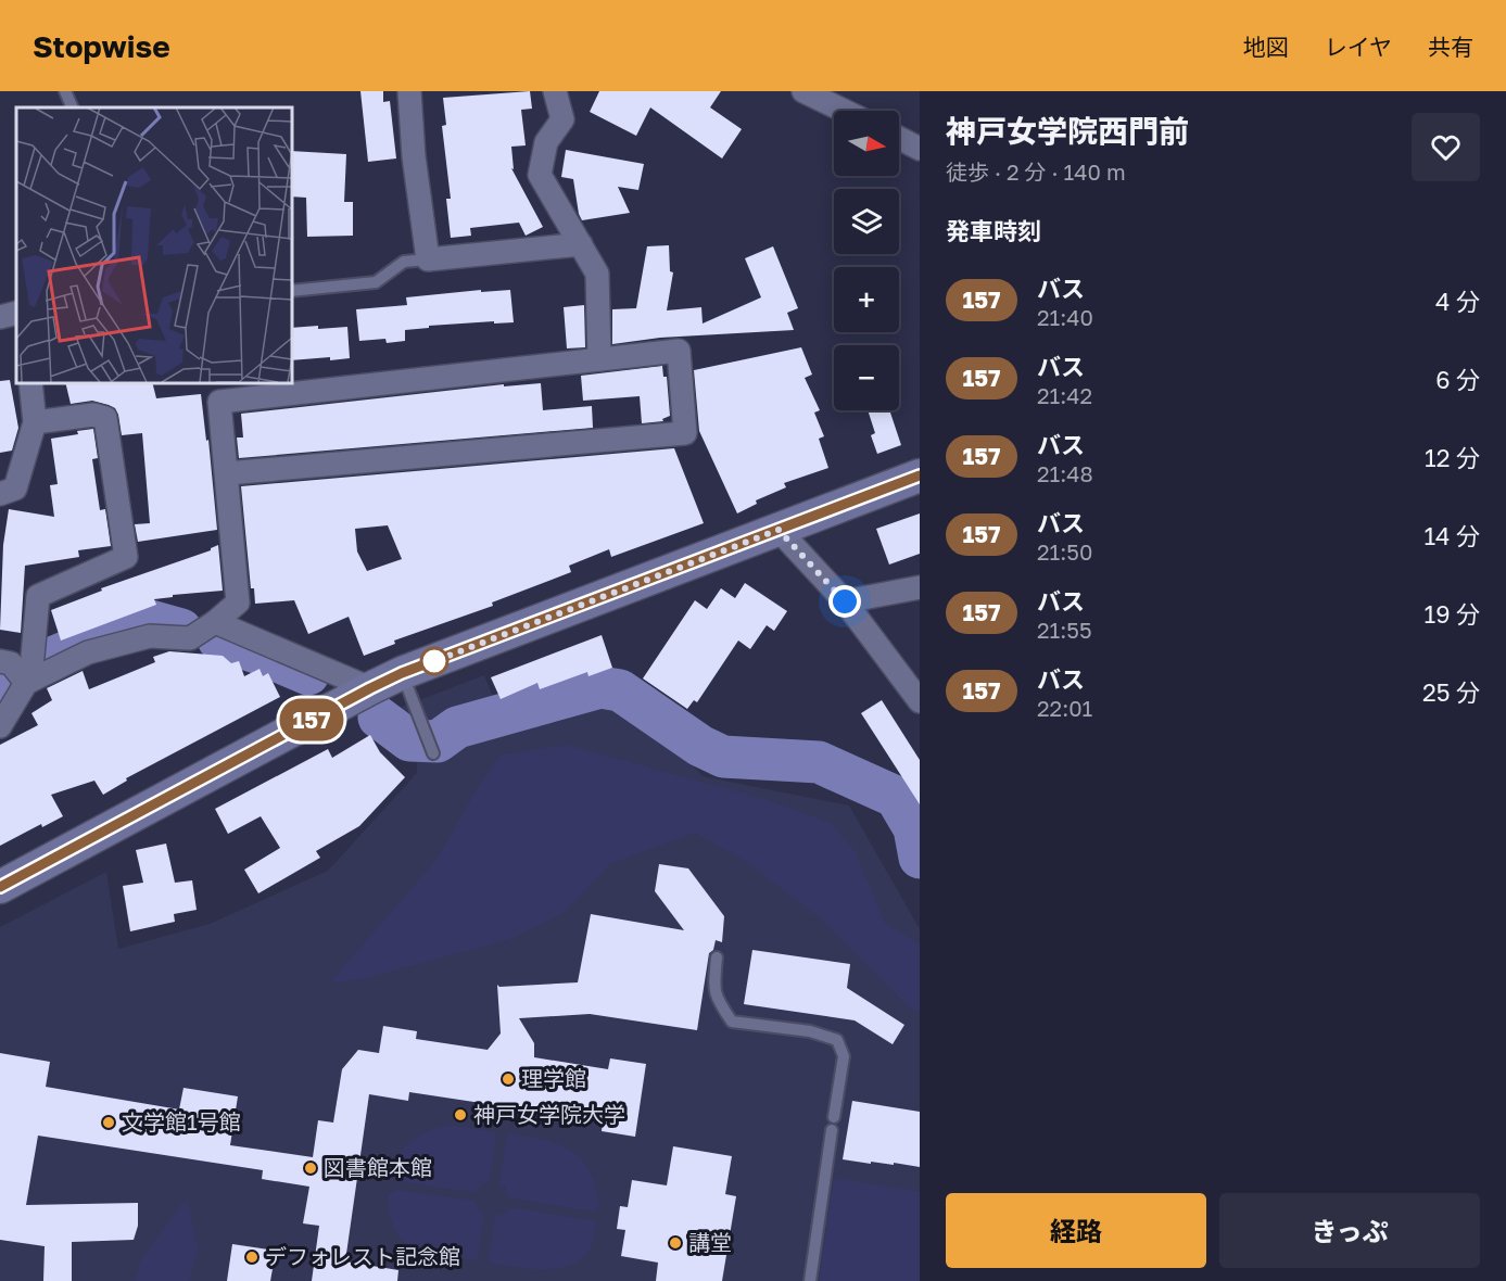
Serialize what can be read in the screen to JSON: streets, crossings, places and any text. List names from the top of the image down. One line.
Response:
{"places":["理学館","神戸女学院大学","文学館1号館","図書館本館","講堂","デフォレスト記念館"],"lines":["bus line 157"],"north":"right","page":{"header":"Stopwise","nav":["地図","レイヤ","共有"],"on_map":"157","heading":[["神戸女学院西門前","徒歩 · 2 分 · 140 m"],"発車時刻"],"map_buttons":["+","−"],"list":[{"mark":"157","name":"バス","note":"21:40","value":"4 分"},{"mark":"157","name":"バス","note":"21:42","value":"6 分"},{"mark":"157","name":"バス","note":"21:48","value":"12 分"},{"mark":"157","name":"バス","note":"21:50","value":"14 分"},{"mark":"157","name":"バス","note":"21:55","value":"19 分"},{"mark":"157","name":"バス","note":"22:01","value":"25 分"}],"buttons":["経路","きっぷ"]}}
